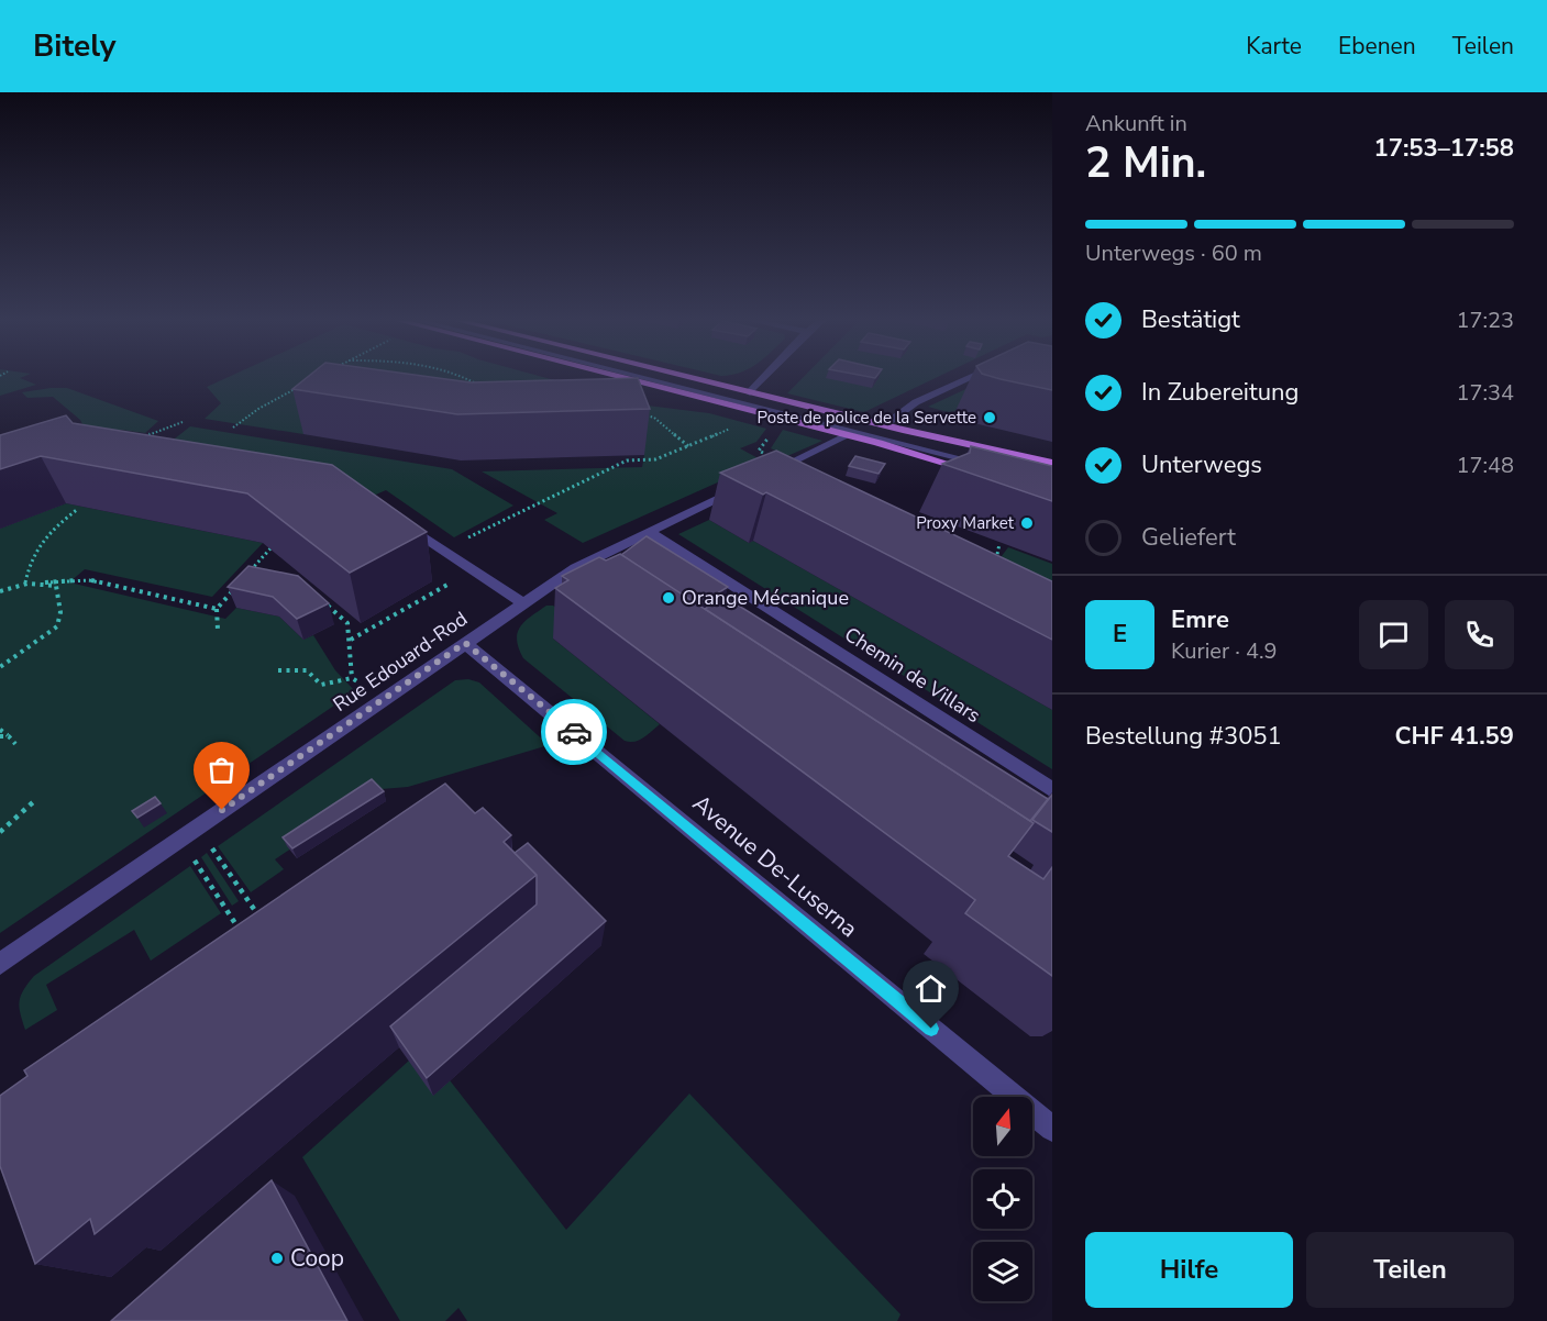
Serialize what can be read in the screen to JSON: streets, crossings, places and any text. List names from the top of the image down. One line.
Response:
{"streets":{"street":["Rue Edouard-Rod","Chemin de Villars","Avenue De-Luserna"]},"crossings":[["Rue Edouard-Rod","Chemin de Villars"],["Rue Edouard-Rod","Avenue De-Luserna"]],"places":["Poste de police de la Servette","Proxy Market","Orange Mécanique","Coop"],"north":"top","page":{"header":"Bitely","nav":["Karte","Ebenen","Teilen"],"heading":["2 Min.","Ankunft in","17:53–17:58"],"panel":["Emre","Kurier · 4.9","Bestellung #3051","CHF 41.59"],"bar":"Unterwegs · 60 m","list":[["Bestätigt","17:23"],["In Zubereitung","17:34"],["Unterwegs","17:48"],"Geliefert"],"round":"E","buttons":["Hilfe","Teilen"]}}
